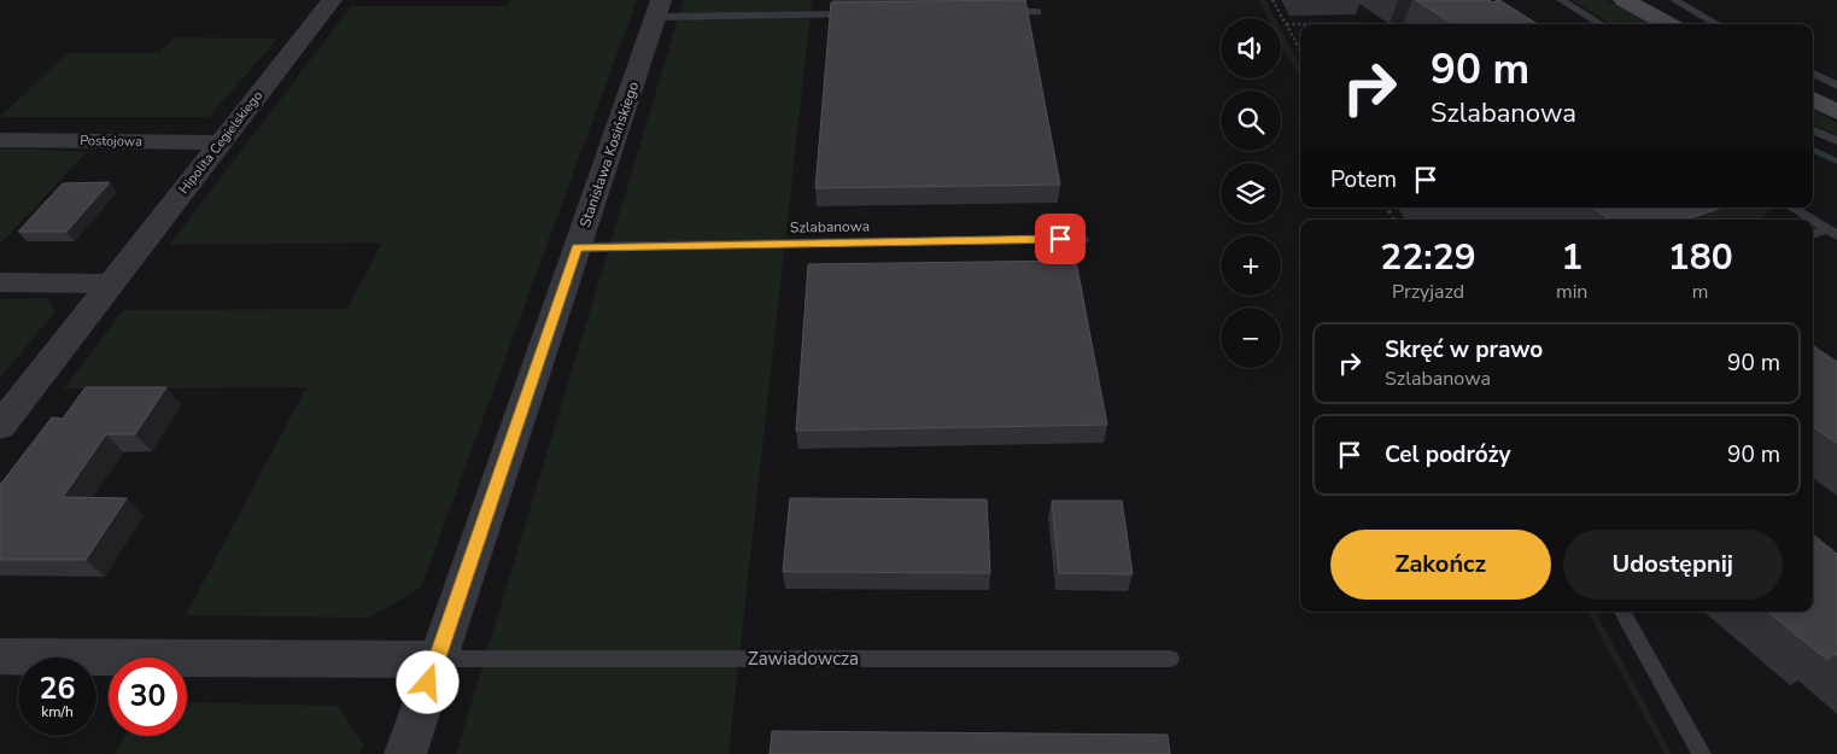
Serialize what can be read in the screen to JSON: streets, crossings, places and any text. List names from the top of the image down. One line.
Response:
{"streets":{"street":["Postojowa","Hipolita Cegielskiego","Stanisława Kosińskiego"],"lane":["Szlabanowa","Zawiadowcza"]},"crossings":[["Postojowa","Hipolita Cegielskiego"],["Stanisława Kosińskiego","Szlabanowa"],["Stanisława Kosińskiego","Zawiadowcza"]],"page":{"map_buttons":["+","−"],"turn":["90 m","Szlabanowa"],"then":"Potem","eta":["22:29","Przyjazd","1","min","180","m"],"list":[{"name":"Skręć w prawo","note":"Szlabanowa","value":"90 m"},{"name":"Cel podróży","value":"90 m"}],"buttons":["Zakończ","Udostępnij"],"speed":"26 km/h","limit":"30"}}
